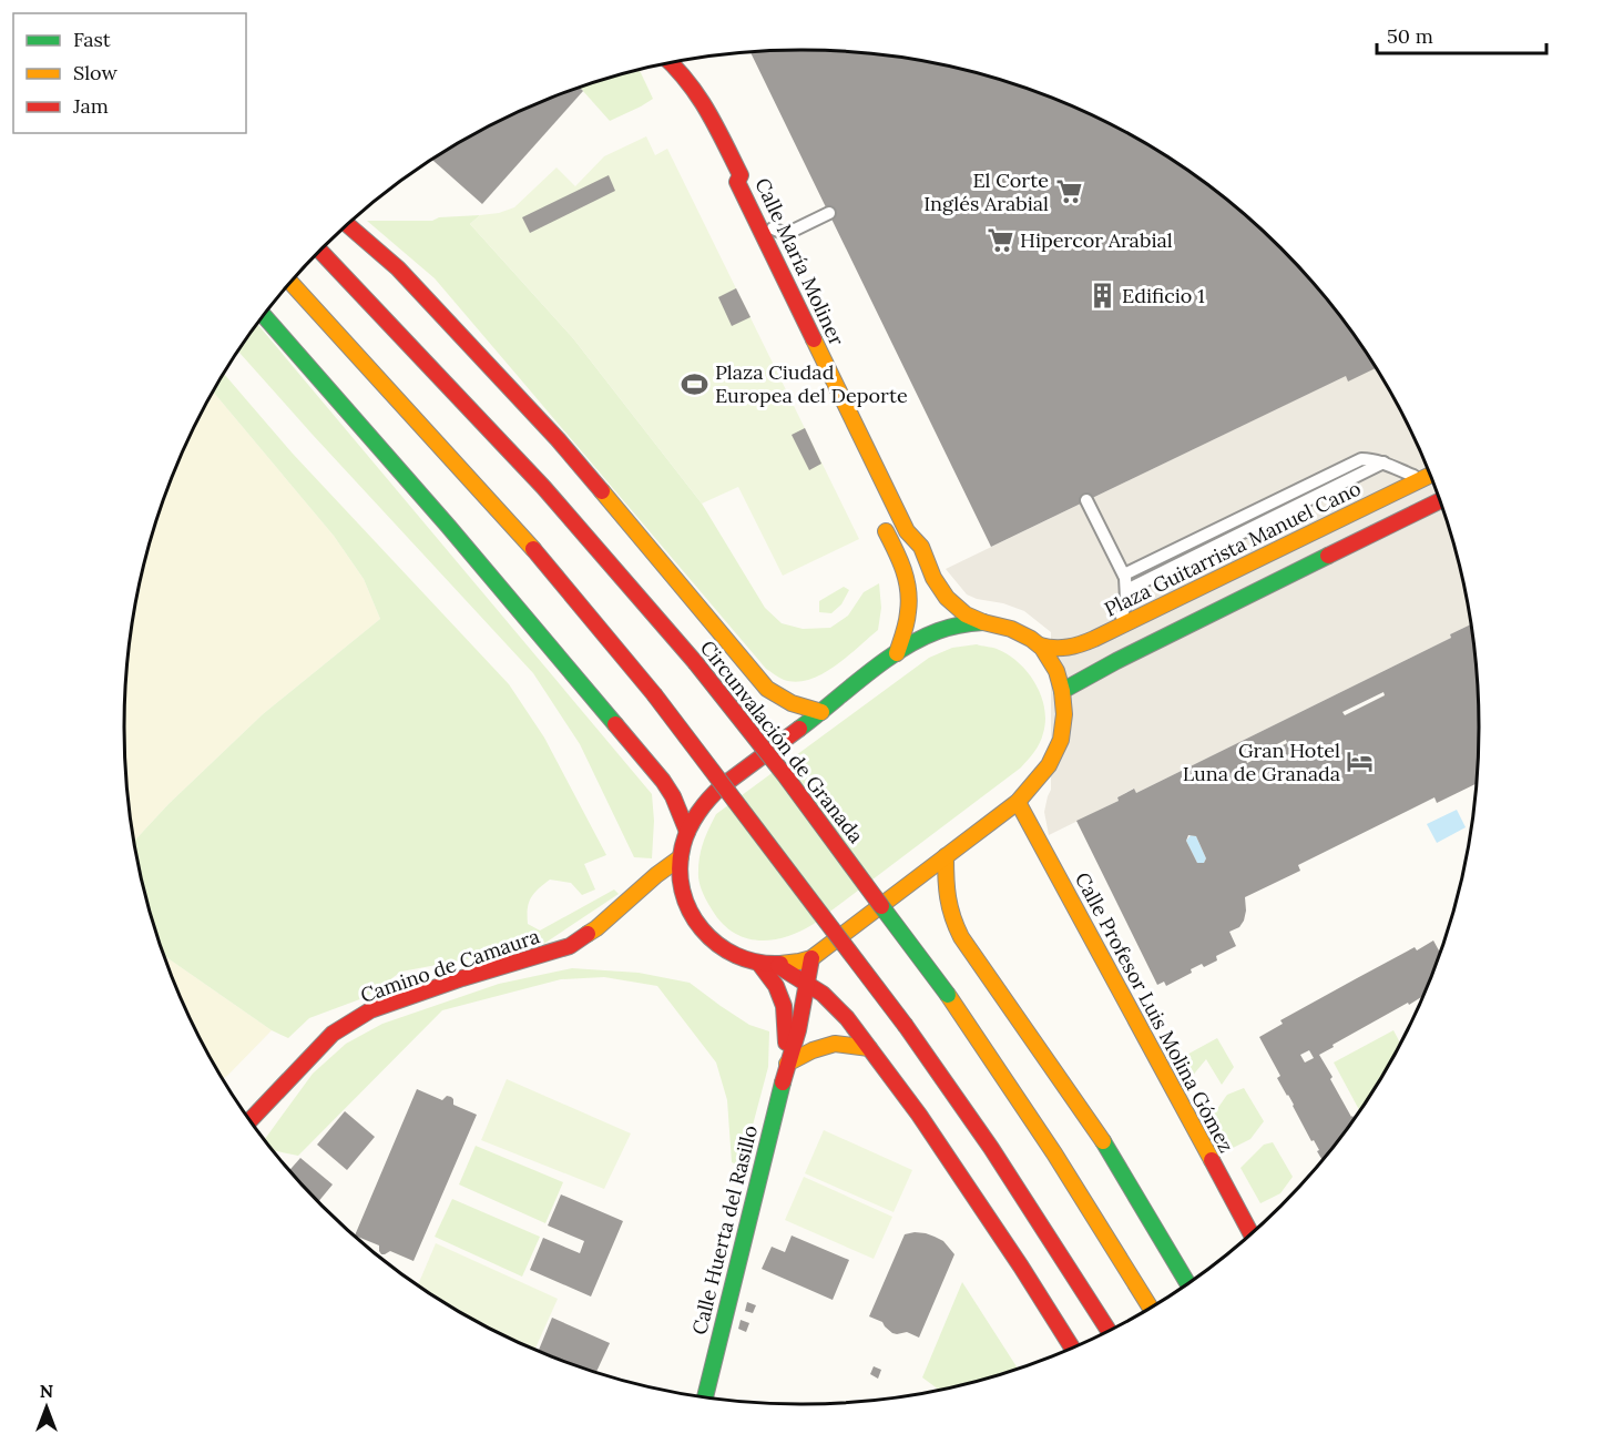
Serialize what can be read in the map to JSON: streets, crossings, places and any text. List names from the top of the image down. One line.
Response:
{"streets":{"main road":["Calle María Moliner","Plaza Guitarrista Manuel Cano","Circunvalación de Granada","Camino de Camaura","Calle Profesor Luis Molina Gómez","Calle Huerta del Rasillo"]},"places":{"supermarket":["El Corte Inglés Arabial","Hipercor Arabial"],"building":["Edificio 1"],"sports":["Plaza Ciudad Europea del Deporte"],"hotel":["Gran Hotel Luna de Granada"]},"legend":["Fast","Slow","Jam"],"scale_bar":"50 m","north":"top"}
